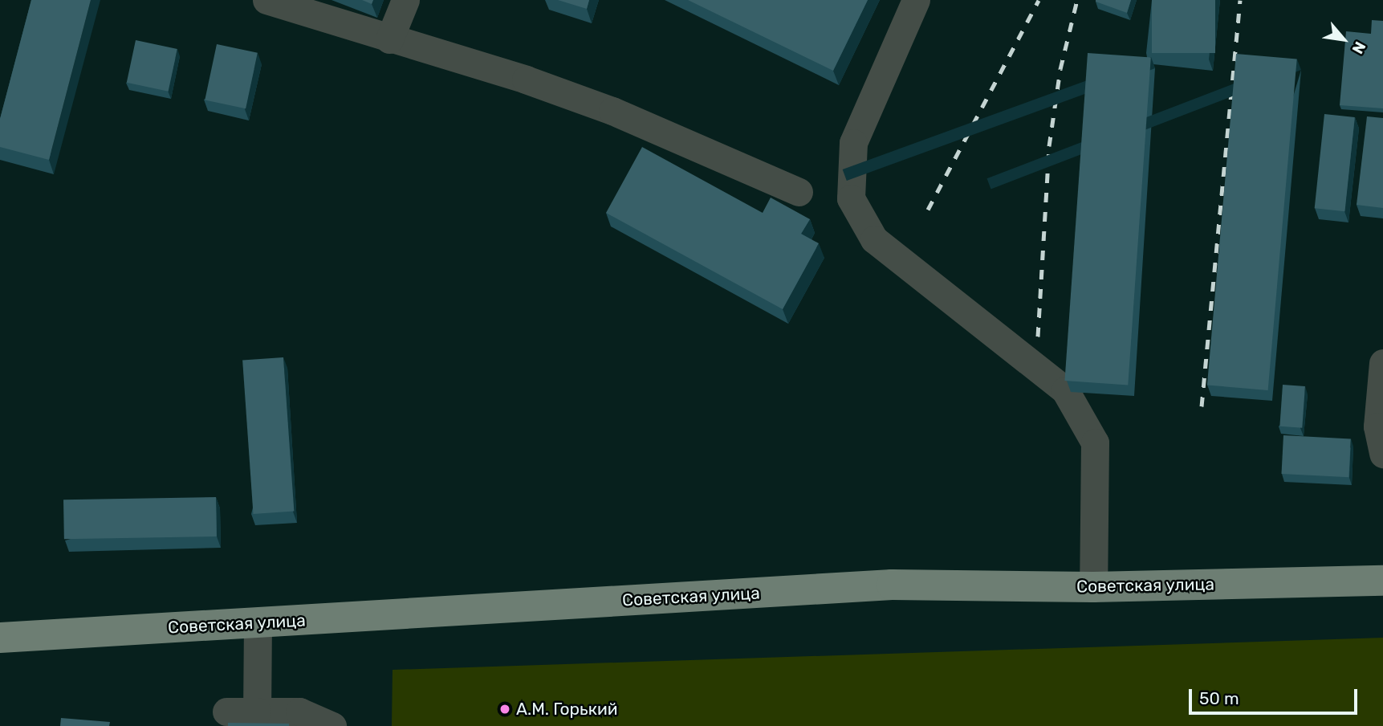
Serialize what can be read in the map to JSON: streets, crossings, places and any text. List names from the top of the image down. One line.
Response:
{"streets":{"main road":["Советская улица"]},"places":["А.М. Горький"],"scale_bar":"50 m","north":"bottom right"}
